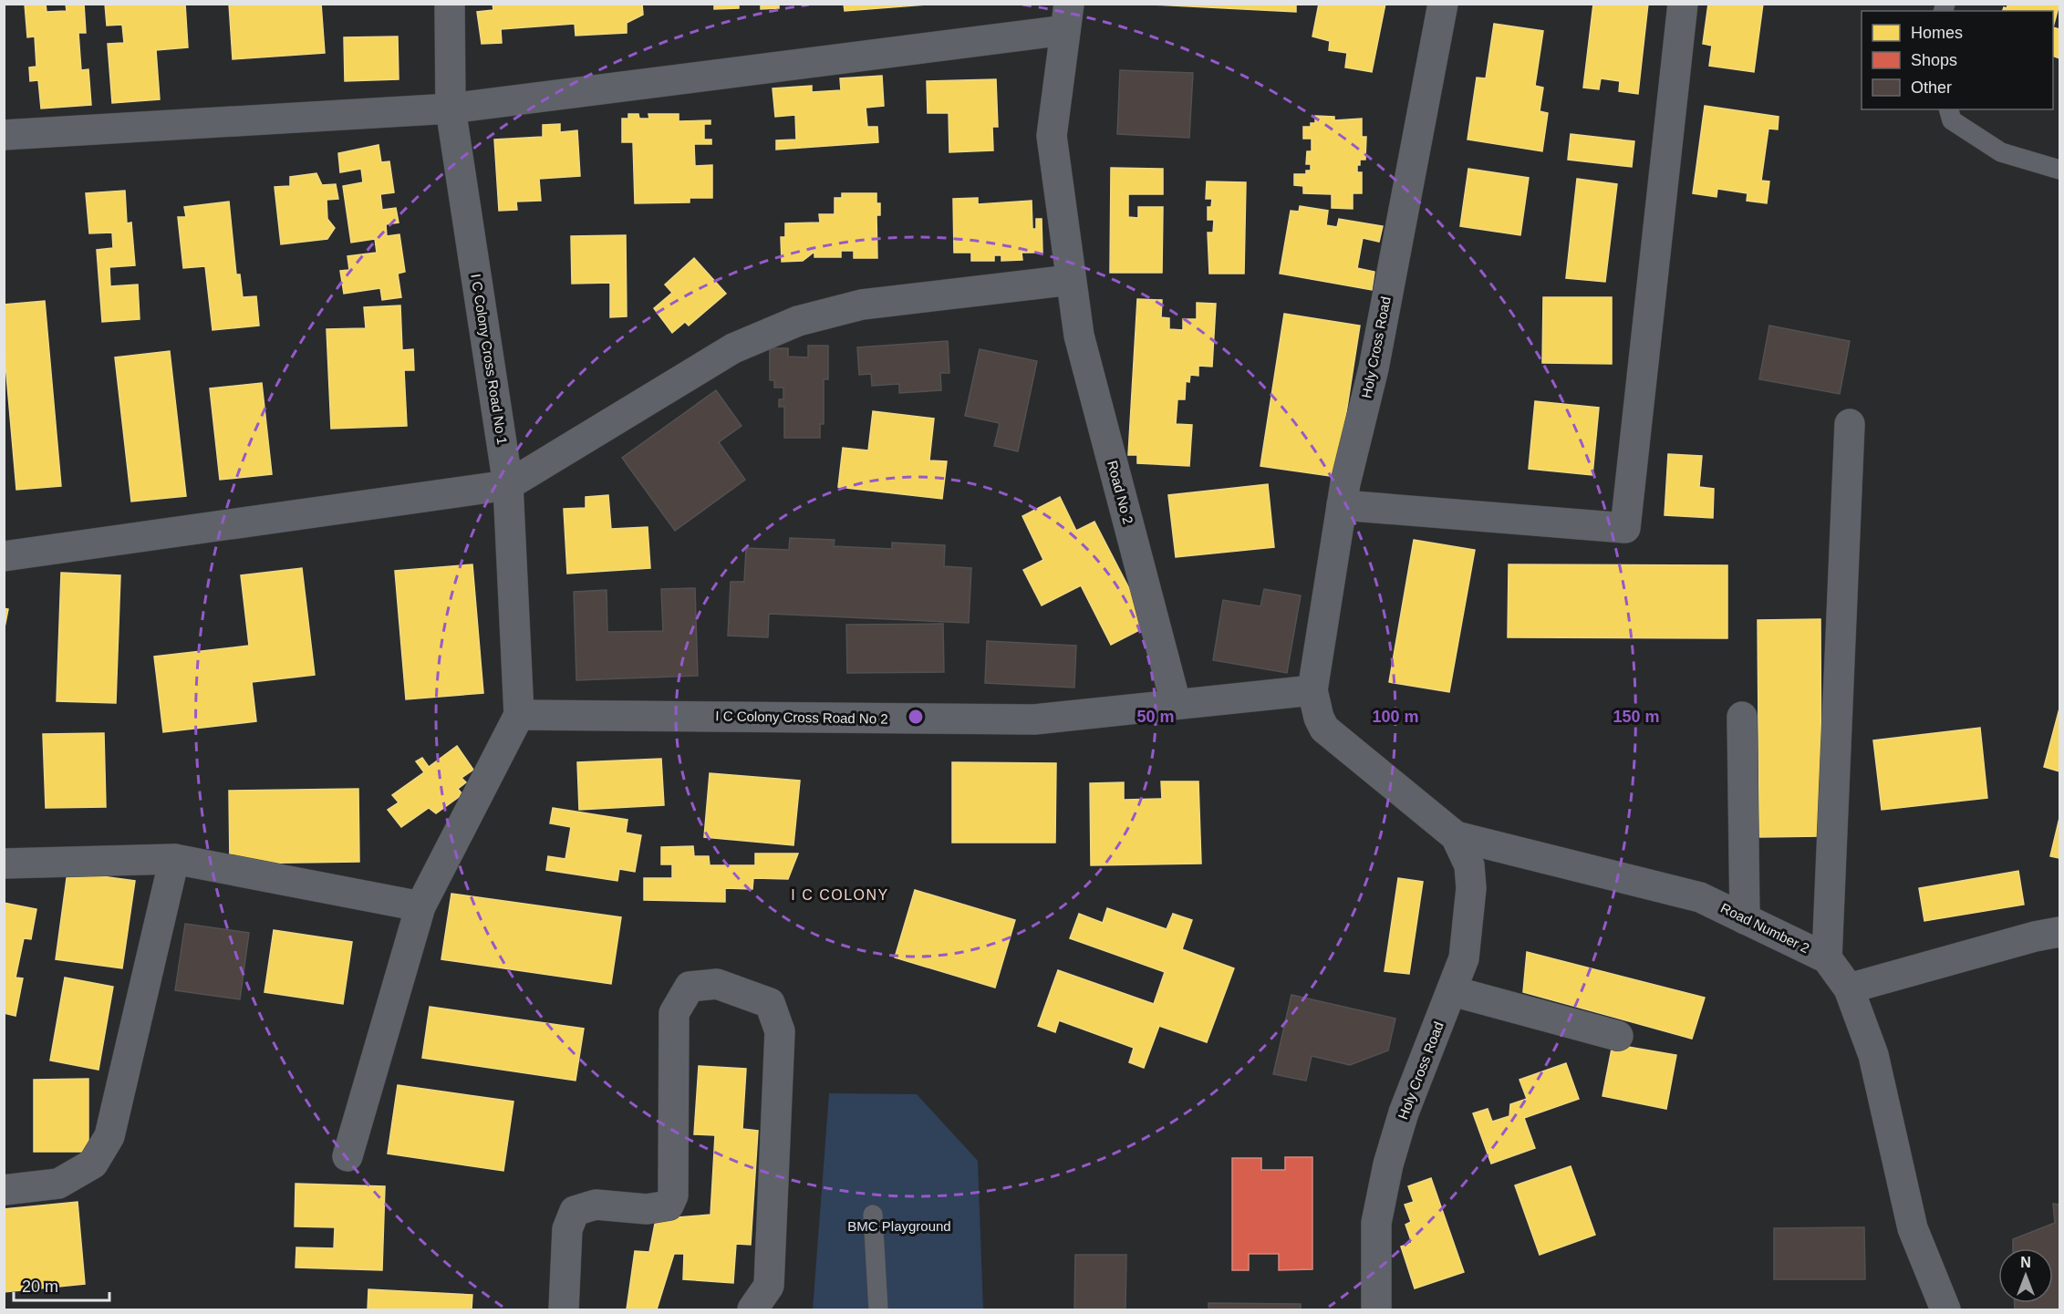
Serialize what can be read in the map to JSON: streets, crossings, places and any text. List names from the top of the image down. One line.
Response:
{"streets":{"street":["Holy Cross Road","I C Colony Cross Road No 1","Road No 2","I C Colony Cross Road No 2","Road Number 2"]},"crossings":[["Holy Cross Road","I C Colony Cross Road No 2"],["Holy Cross Road","Road Number 2"],["I C Colony Cross Road No 1","I C Colony Cross Road No 2"],["Road No 2","I C Colony Cross Road No 2"]],"districts":["I C COLONY"],"parks":["BMC Playground"],"legend":["Homes","Shops","Other"],"scale_bar":"20 m","north":"top","rings":["50 m","100 m","150 m"]}
